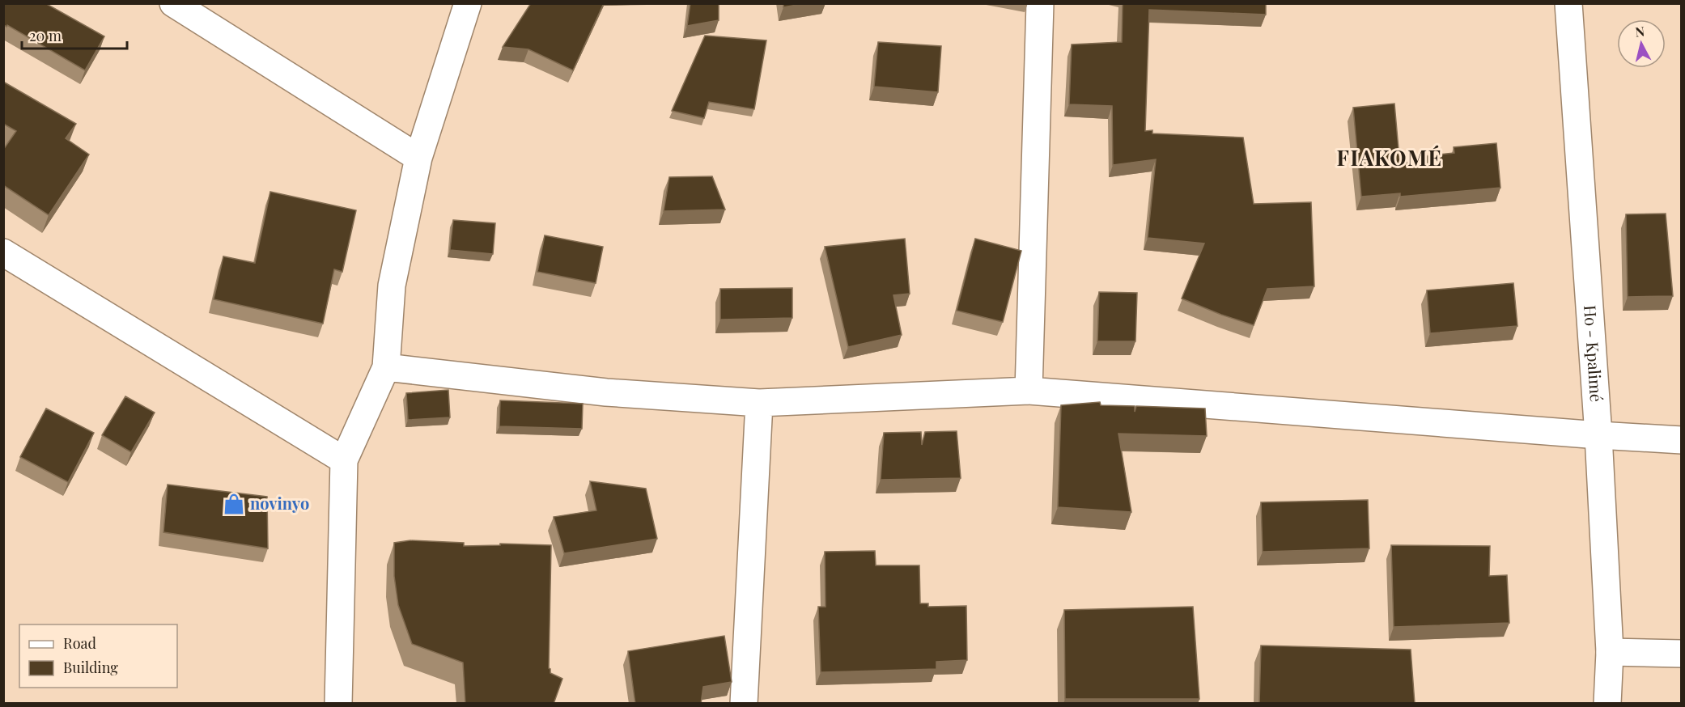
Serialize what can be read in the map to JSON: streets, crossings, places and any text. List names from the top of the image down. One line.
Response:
{"streets":{"street":["Ho - Kpalimé"]},"districts":["FIAKOMÉ"],"places":{"shop":["novinyo"]},"legend":["Road","Building"],"scale_bar":"20 m","north":"top"}
